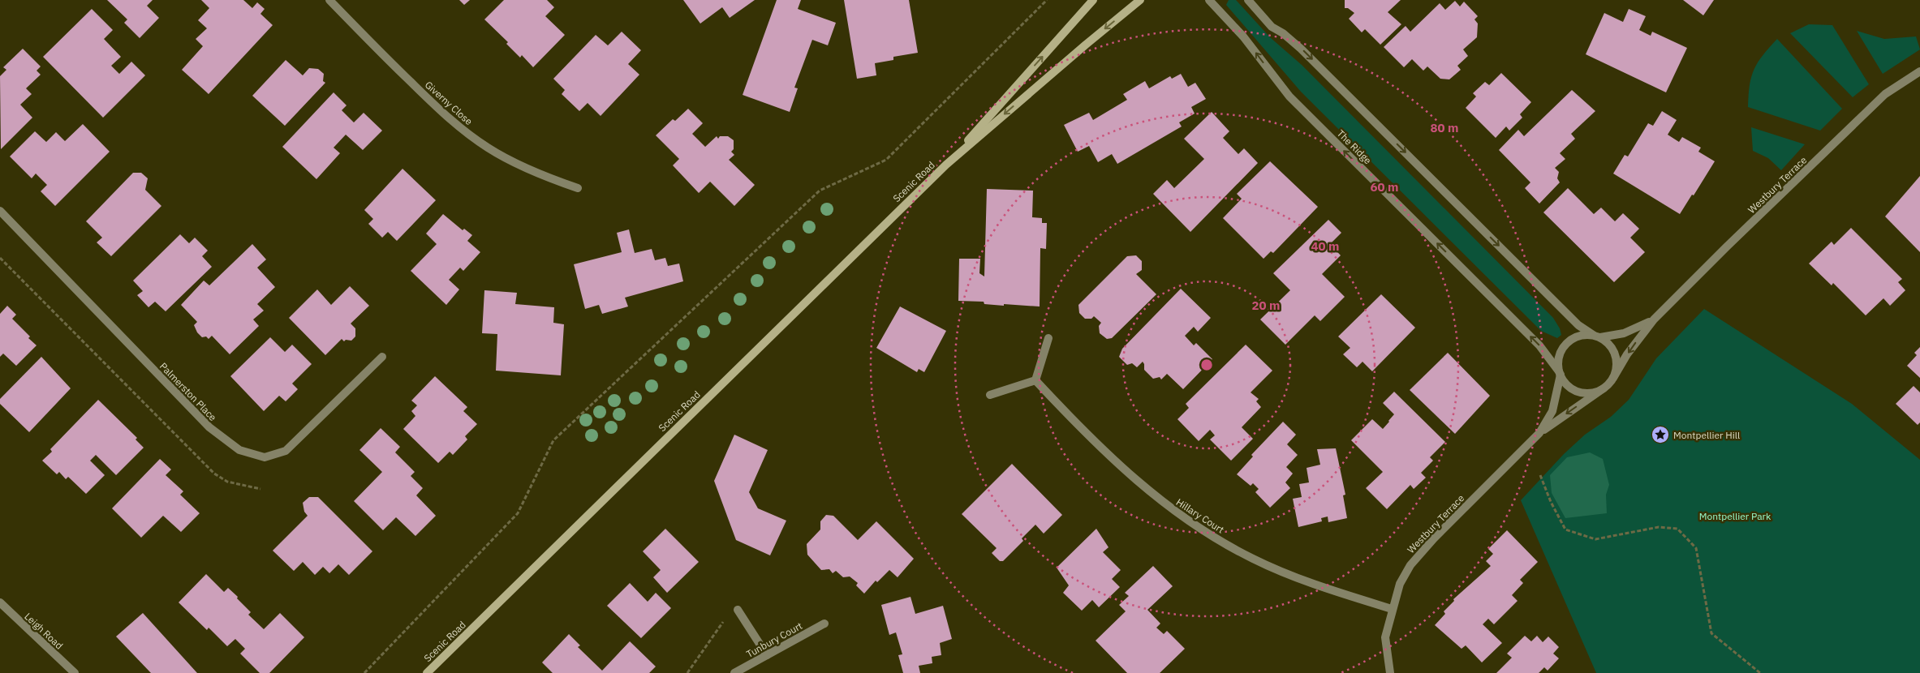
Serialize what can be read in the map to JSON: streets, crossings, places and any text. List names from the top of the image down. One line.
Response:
{"streets":{"main road":["Scenic Road"],"street":["Giverny Close","The Ridge","Westbury Terrace","Palmerston Place","Hillary Court","Leigh Road","Tunbury Court"]},"crossings":[["The Ridge","Westbury Terrace"],["Westbury Terrace","Hillary Court"]],"parks":["Montpellier Park"],"places":{"place":["Montpellier Hill"]},"rings":["80 m","60 m","40 m","20 m"]}
